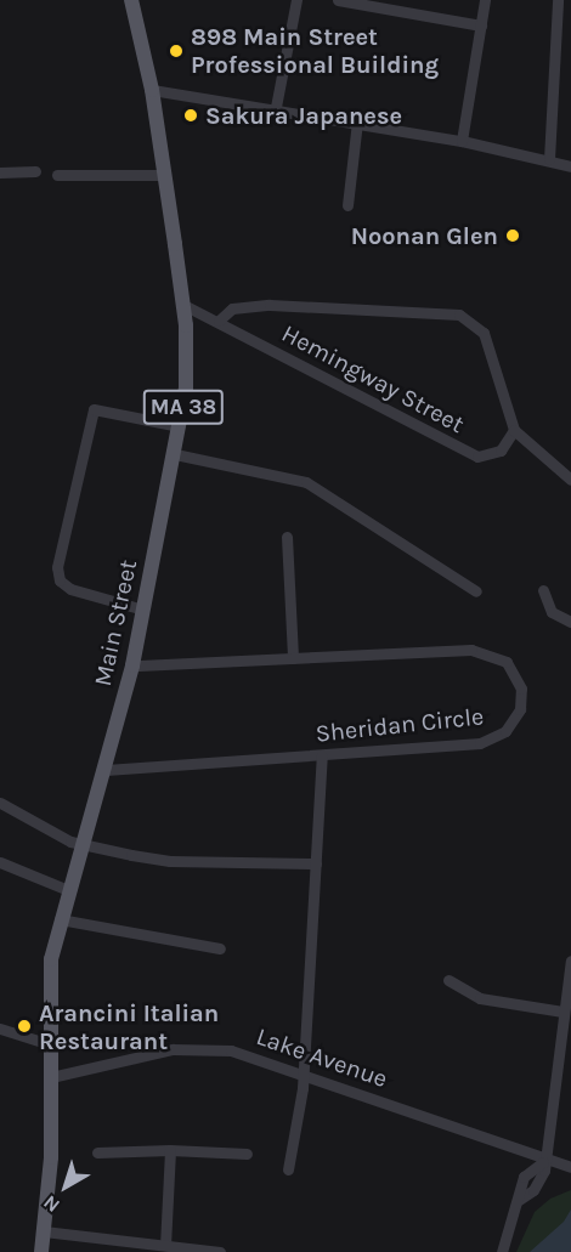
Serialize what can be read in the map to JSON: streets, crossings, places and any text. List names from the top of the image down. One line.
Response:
{"streets":{"main road":["MA 38","Main Street"],"street":["Hemingway Street","Sheridan Circle","Lake Avenue"]},"crossings":[["Hemingway Street","Main Street"],["Main Street","Sheridan Circle"],["Main Street","Lake Avenue"]],"places":["898 Main Street Professional Building","Sakura Japanese","Noonan Glen","Arancini Italian Restaurant"],"north":"bottom left"}
